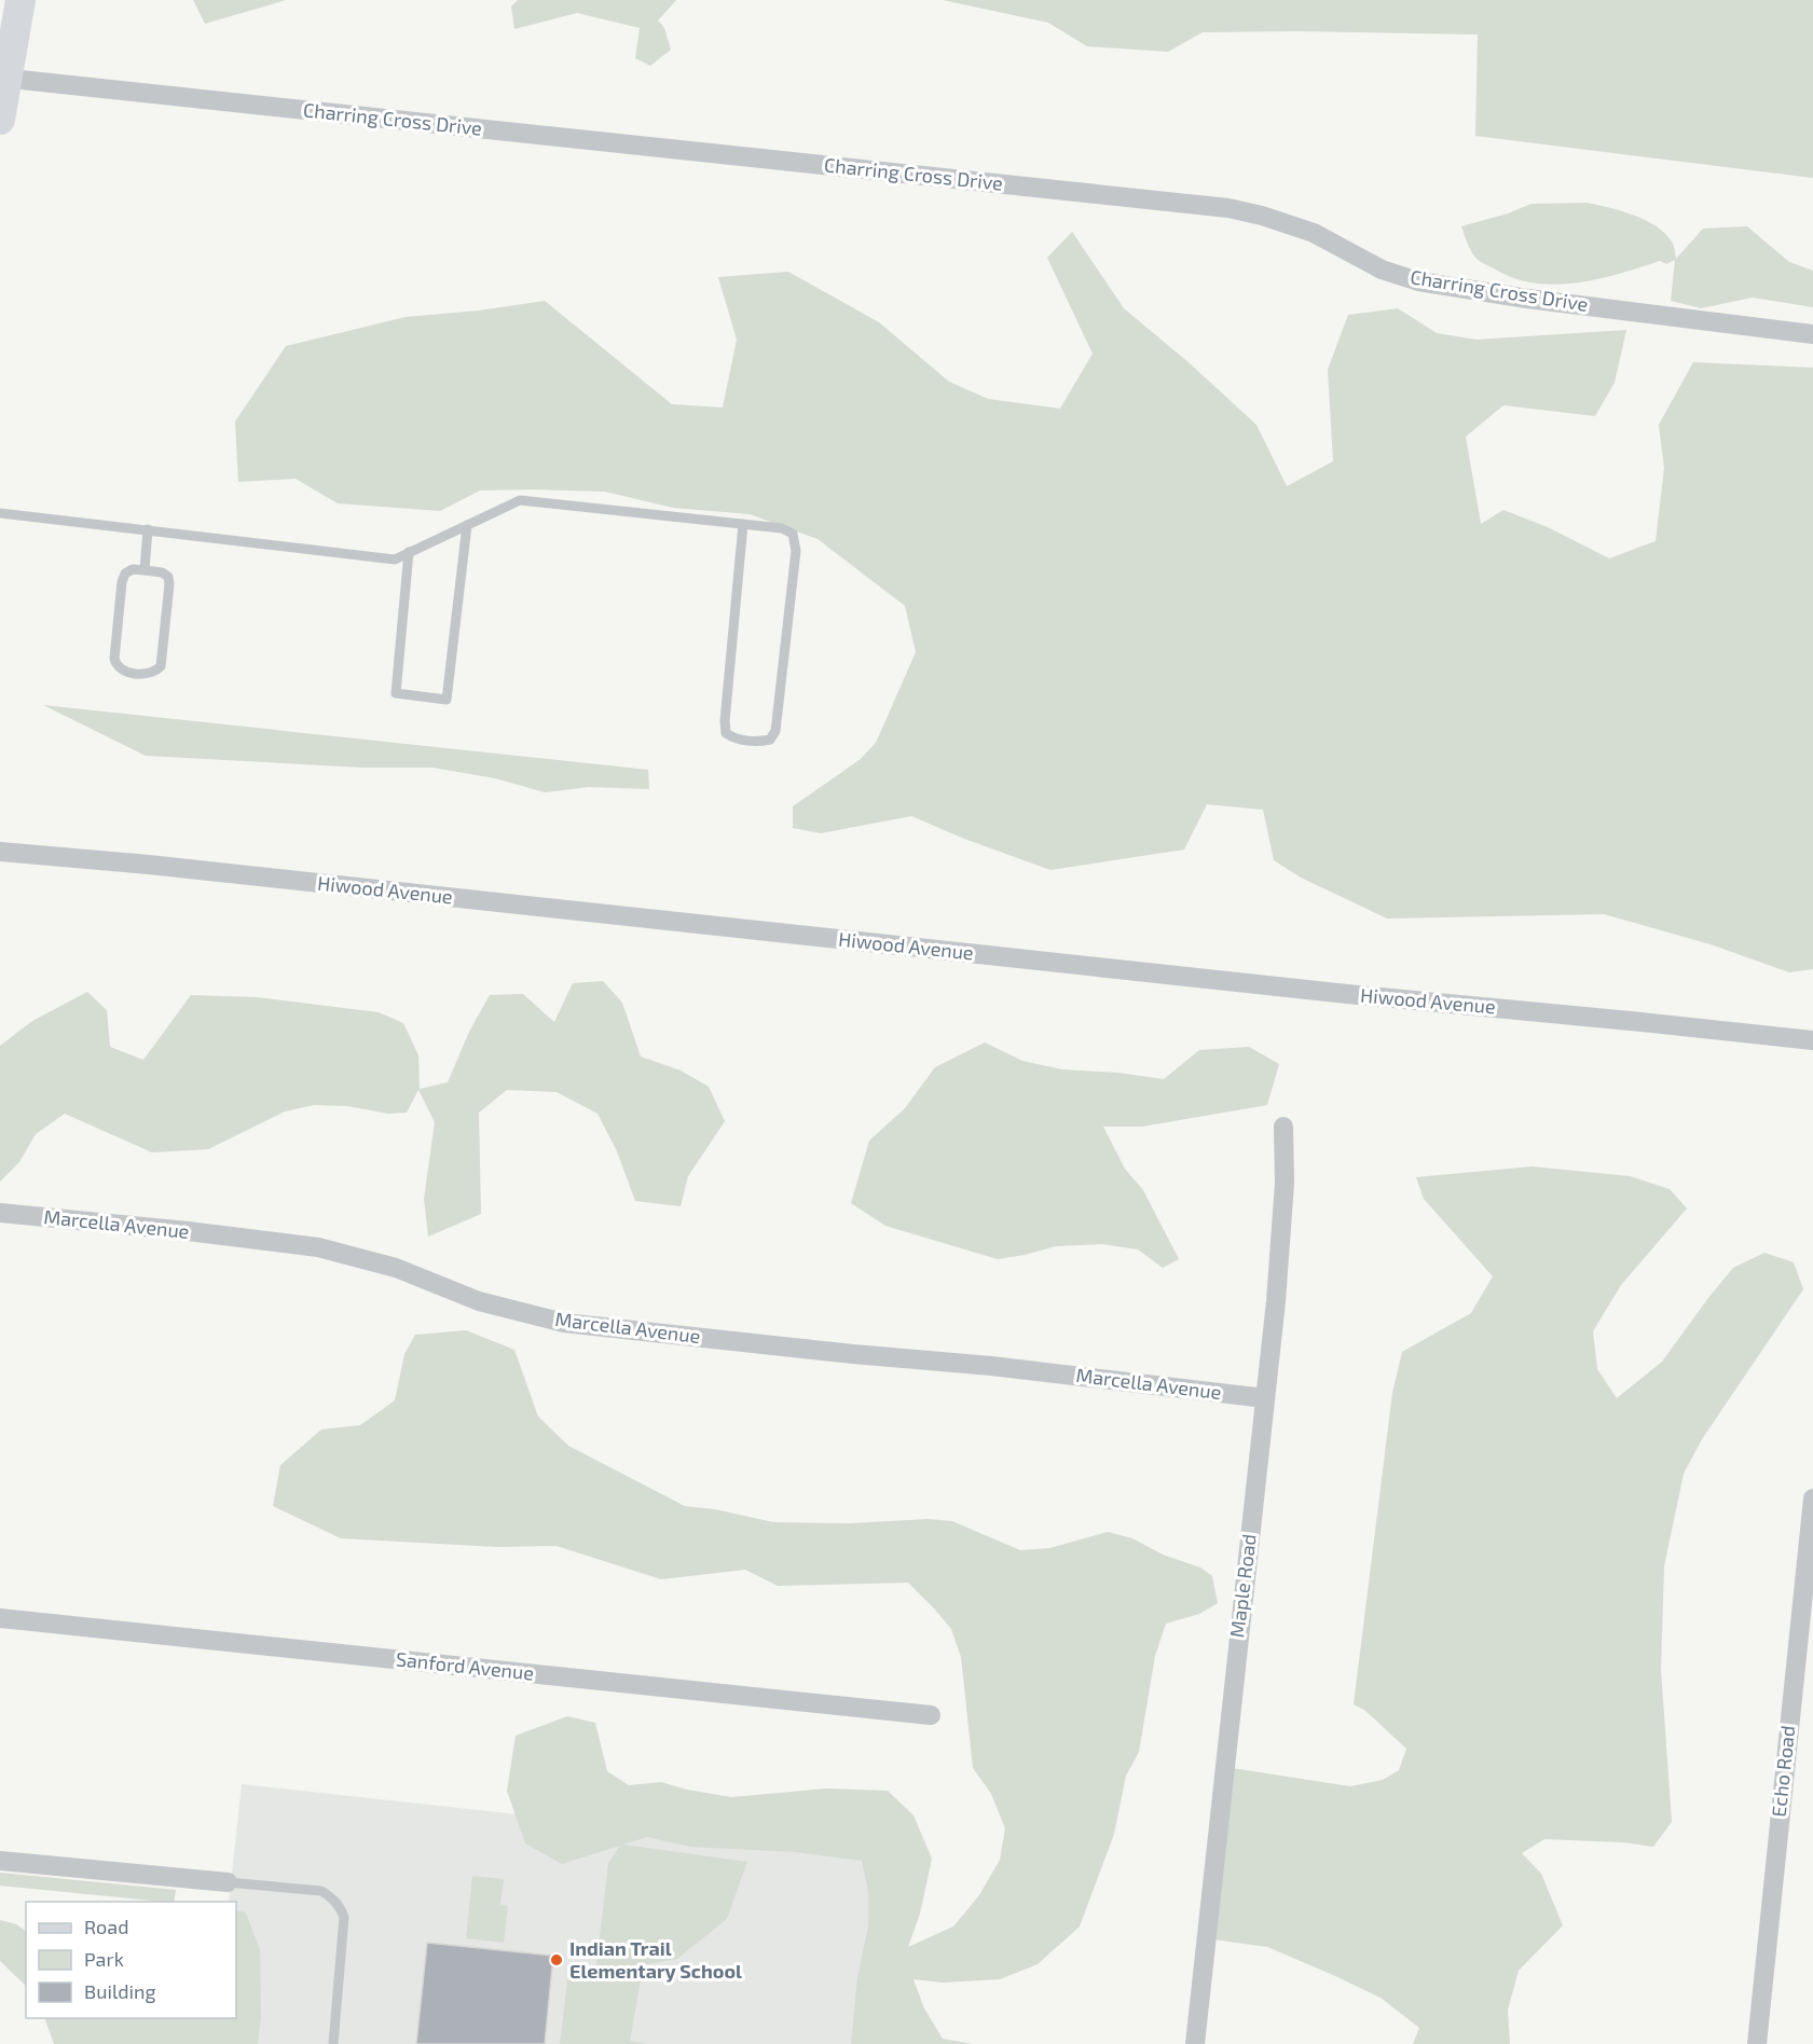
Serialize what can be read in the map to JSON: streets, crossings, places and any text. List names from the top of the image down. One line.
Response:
{"streets":{"street":["Charring Cross Drive","Hiwood Avenue","Marcella Avenue","Maple Road","Sanford Avenue","Echo Road"]},"crossings":[["Marcella Avenue","Maple Road"]],"places":["Indian Trail Elementary School"],"legend":["Road","Park","Building"]}
